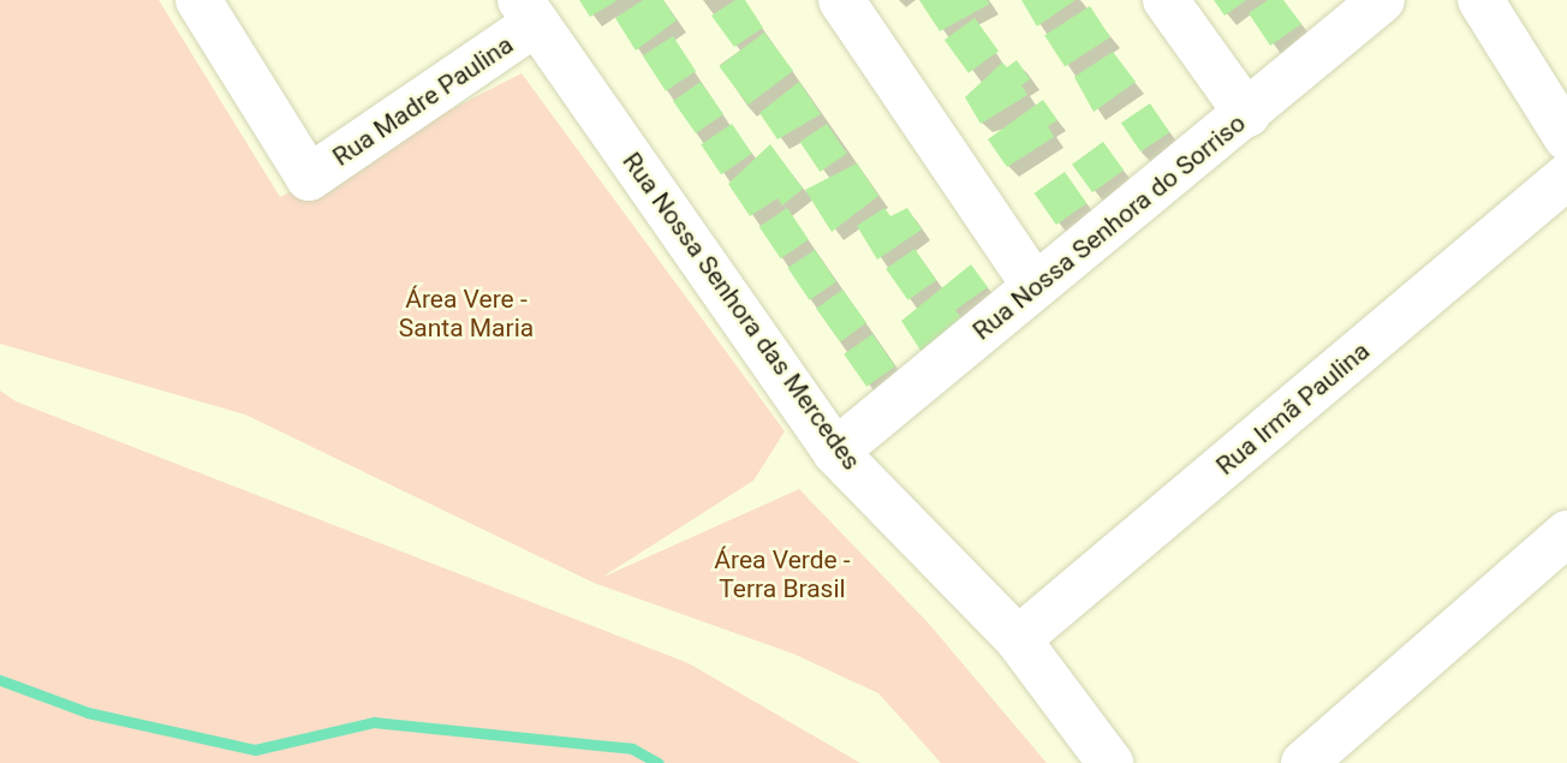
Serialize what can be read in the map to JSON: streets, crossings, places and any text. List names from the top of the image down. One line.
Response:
{"streets":{"street":["Rua Madre Paulina","Rua Nossa Senhora do Sorriso","Rua Nossa Senhora das Mercedes","Rua Irmã Paulina"]},"crossings":[["Rua Madre Paulina","Rua Nossa Senhora das Mercedes"],["Rua Nossa Senhora do Sorriso","Rua Nossa Senhora das Mercedes"],["Rua Nossa Senhora das Mercedes","Rua Irmã Paulina"]],"parks":["Área Vere - Santa Maria","Área Verde - Terra Brasil"]}
